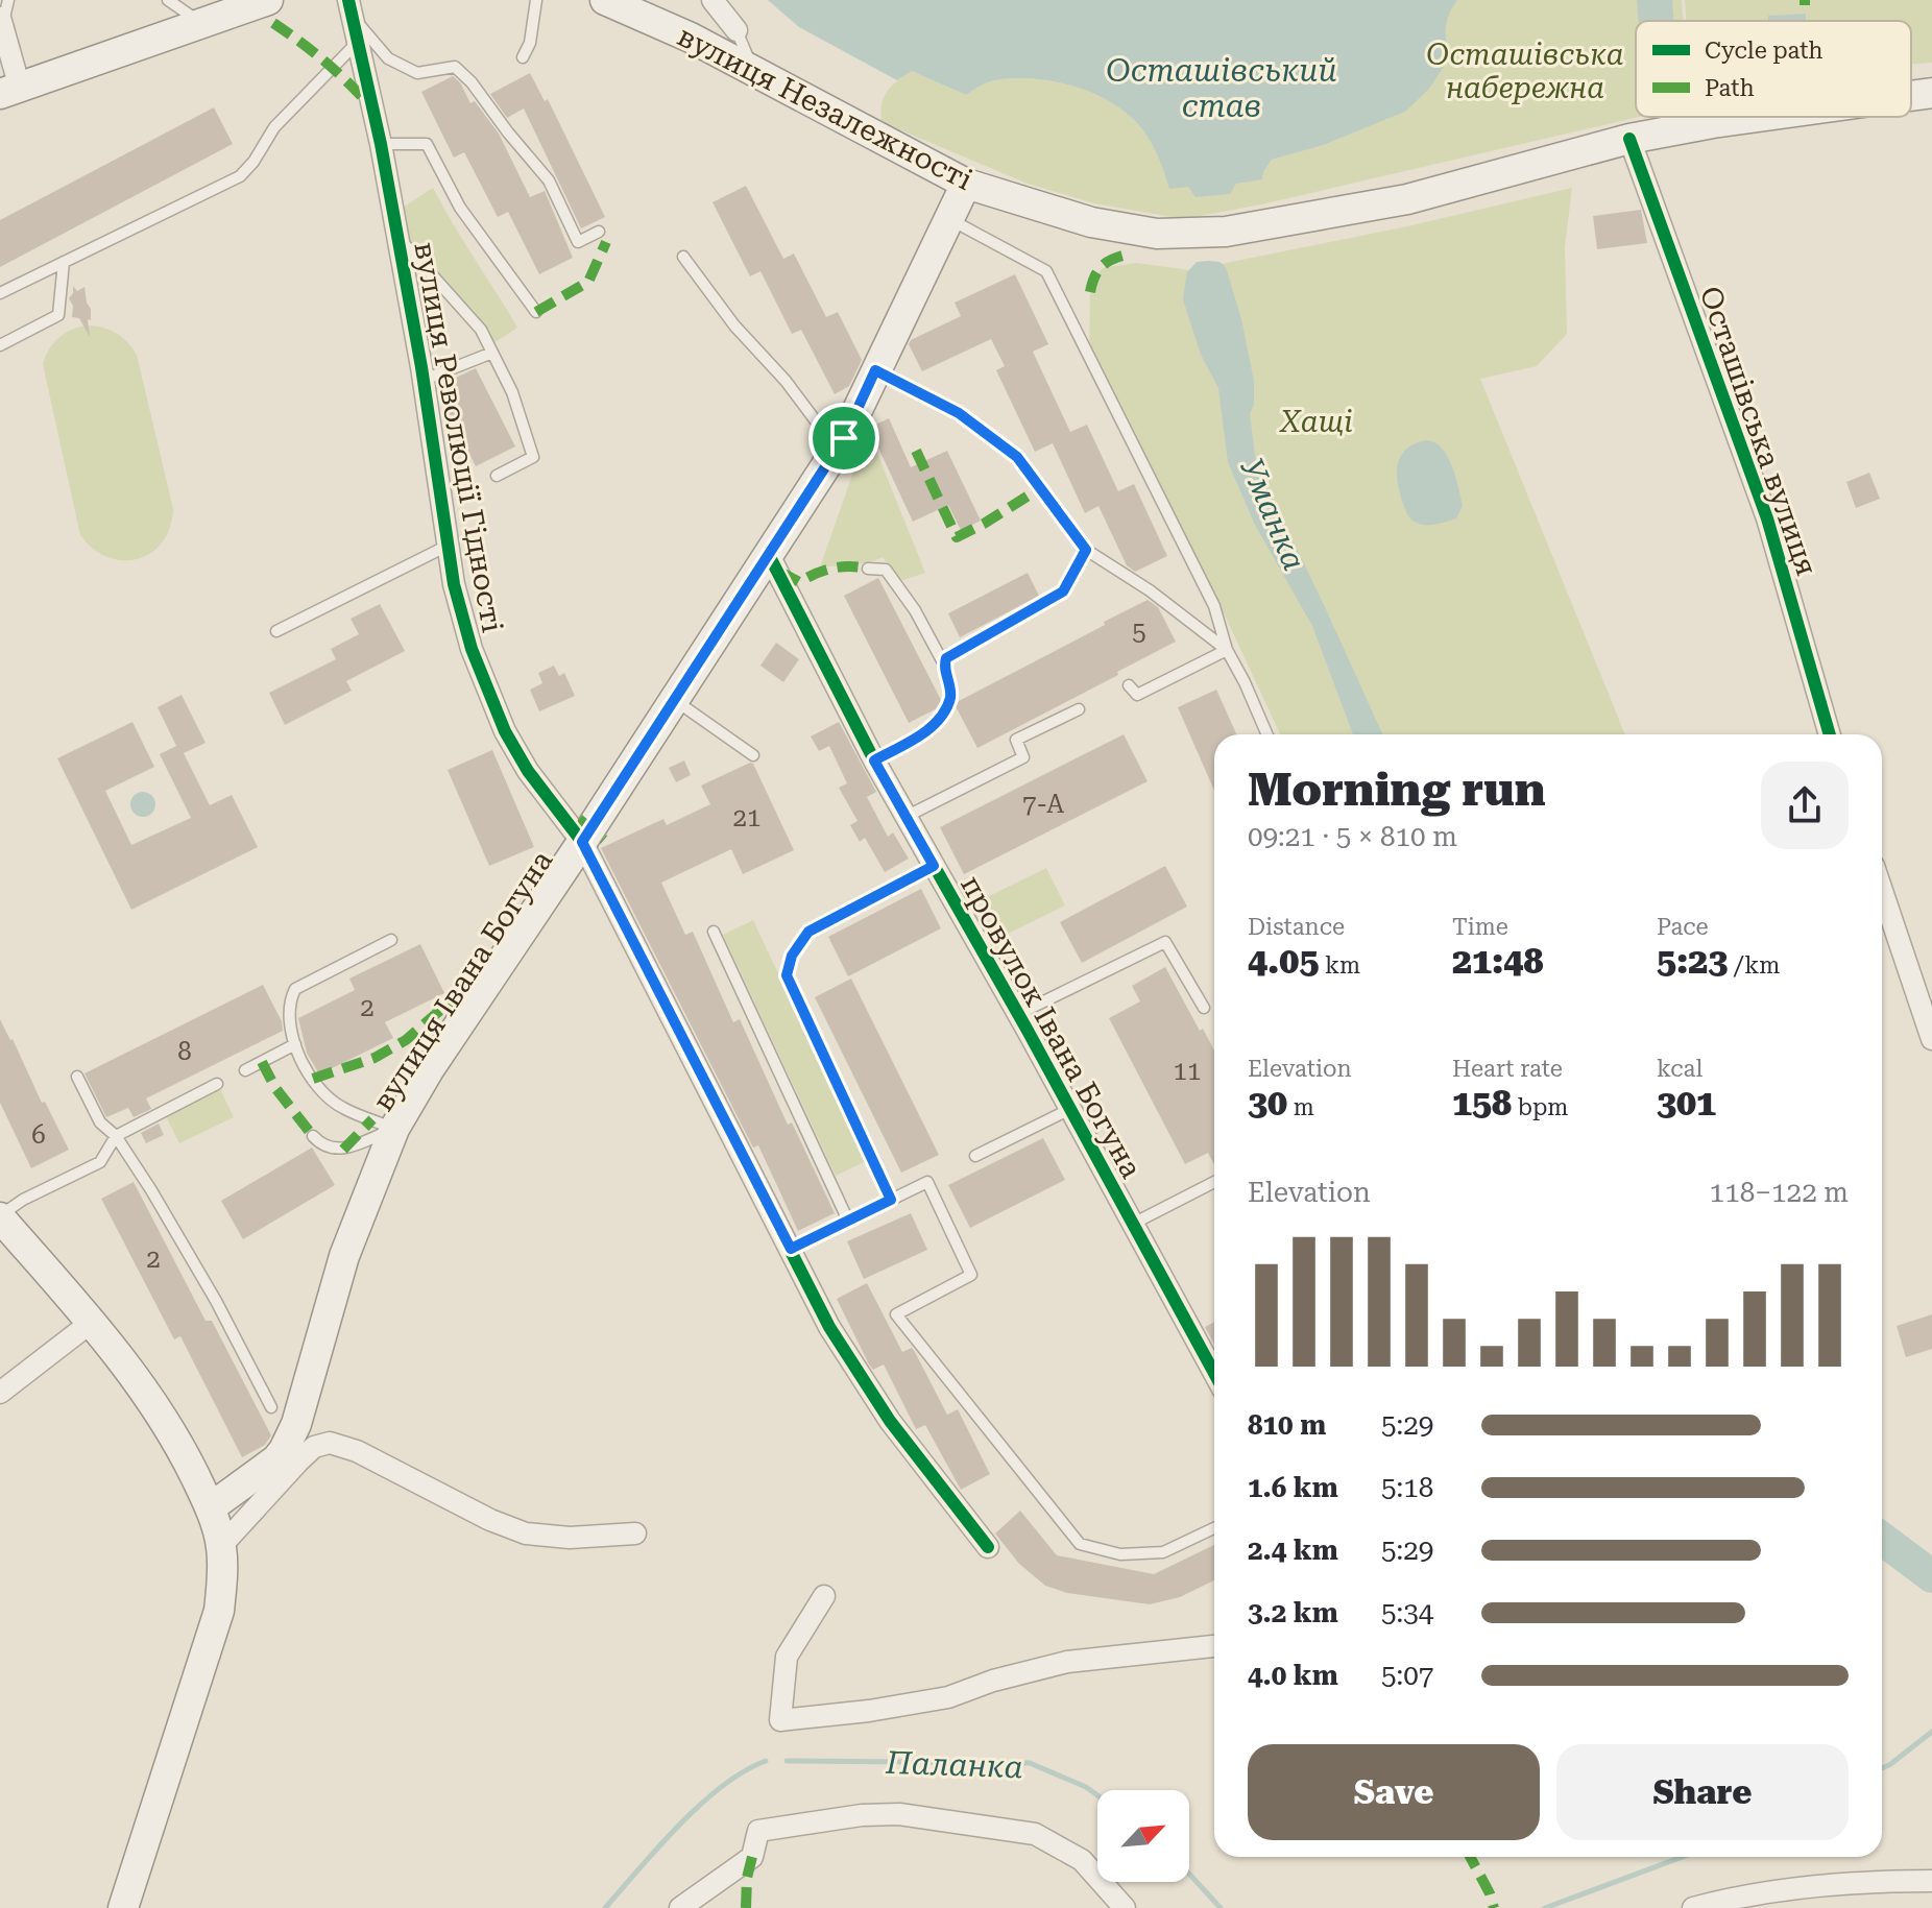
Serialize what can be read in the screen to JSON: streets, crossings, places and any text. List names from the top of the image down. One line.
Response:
{"streets":{"main road":["вулиця Незалежності","вулиця Івана Богуна"],"street":["Осташівська вулиця","вулиця Революції Гідності","провулок Івана Богуна"]},"crossings":[["вулиця Незалежності","Осташівська вулиця"],["вулиця Незалежності","вулиця Івана Богуна"],["вулиця Революції Гідності","вулиця Івана Богуна"],["вулиця Івана Богуна","провулок Івана Богуна"]],"water":["Осташівський став","Уманка","Паланка"],"parks":["Осташівська набережна","Хащі"],"house_numbers":["5","7-А","21","2","8","11","6","2"],"legend":["Cycle path","Path"],"north":"top right","page":{"heading":["Morning run","09:21 · 5 × 810 m"],"stats":[["Distance","4.05 km"],["Time","21:48"],["Pace","5:23 /km"],["Elevation","30 m"],["Heart rate","158 bpm"],["kcal","301"]],"chart":["Elevation","118–122 m"],"list":[{"name":"810 m","note":"5:29"},{"name":"1.6 km","note":"5:18"},{"name":"2.4 km","note":"5:29"},{"name":"3.2 km","note":"5:34"},{"name":"4.0 km","note":"5:07"}],"buttons":["Save","Share"]}}
